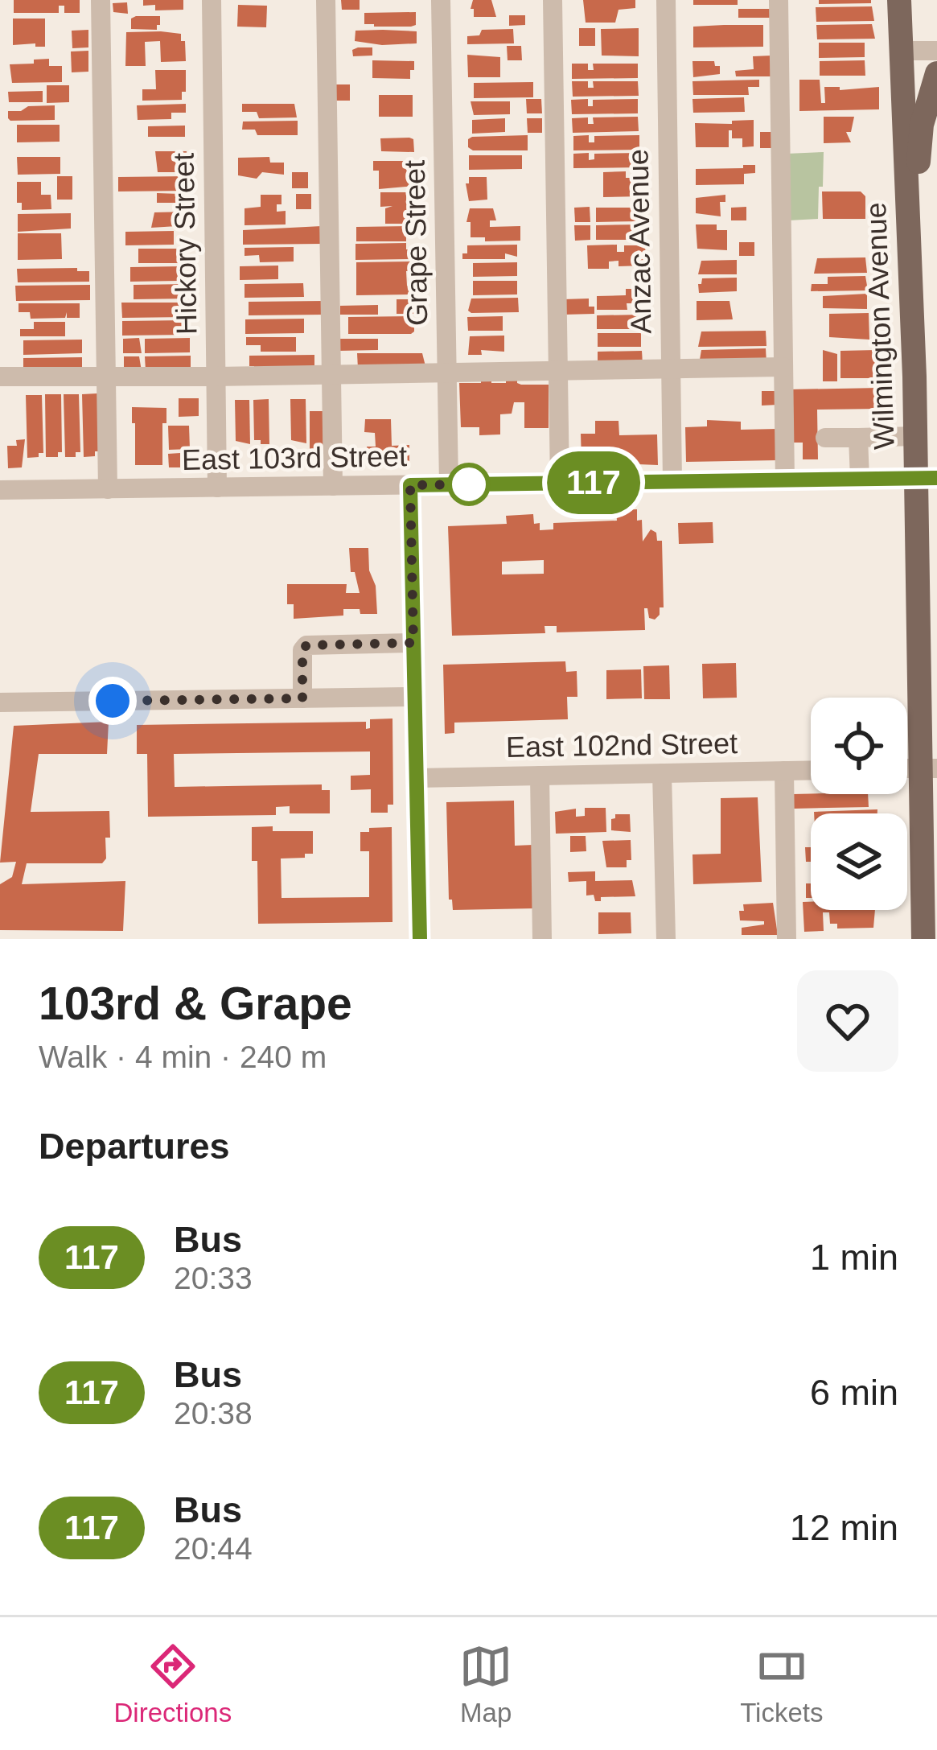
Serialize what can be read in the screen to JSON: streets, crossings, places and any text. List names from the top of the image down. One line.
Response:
{"streets":{"main road":["Wilmington Avenue"],"street":["Anzac Avenue","Grape Street","Hickory Street","East 103rd Street","East 102nd Street"]},"crossings":[["Anzac Avenue","East 103rd Street"],["Grape Street","East 103rd Street"],["Hickory Street","East 103rd Street"],["Wilmington Avenue","East 103rd Street"]],"lines":["bus line 117"],"page":{"on_map":"117","heading":[["103rd & Grape","Walk · 4 min · 240 m"],"Departures"],"list":[{"mark":"117","name":"Bus","note":"20:33","value":"1 min"},{"mark":"117","name":"Bus","note":"20:38","value":"6 min"},{"mark":"117","name":"Bus","note":"20:44","value":"12 min"}],"tabs":["Directions","Map","Tickets"]}}
